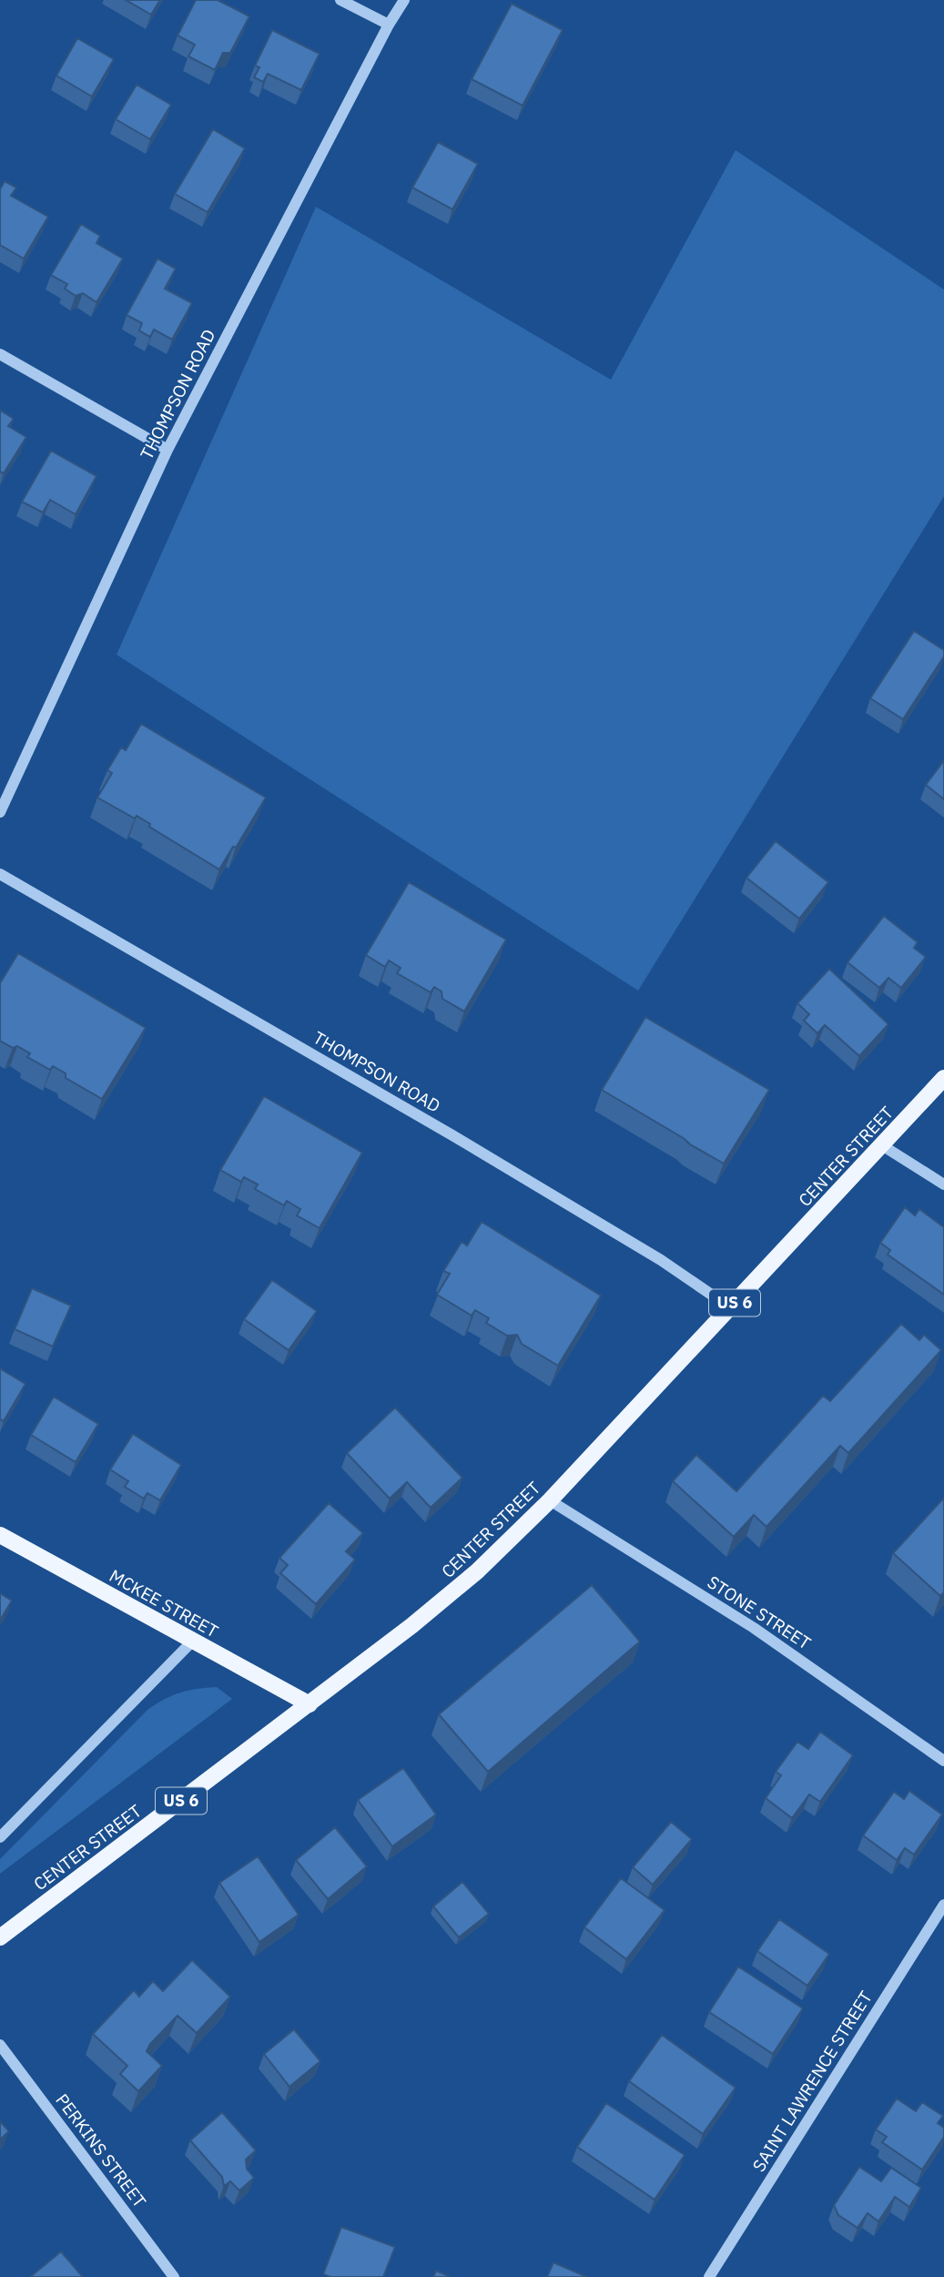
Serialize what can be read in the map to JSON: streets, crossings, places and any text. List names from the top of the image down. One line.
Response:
{"streets":{"main road":["CENTER STREET","US 6","MCKEE STREET"],"street":["THOMPSON ROAD","STONE STREET","SAINT LAWRENCE STREET","PERKINS STREET"]},"crossings":[["THOMPSON ROAD","CENTER STREET"],["CENTER STREET","MCKEE STREET"],["CENTER STREET","STONE STREET"]]}
